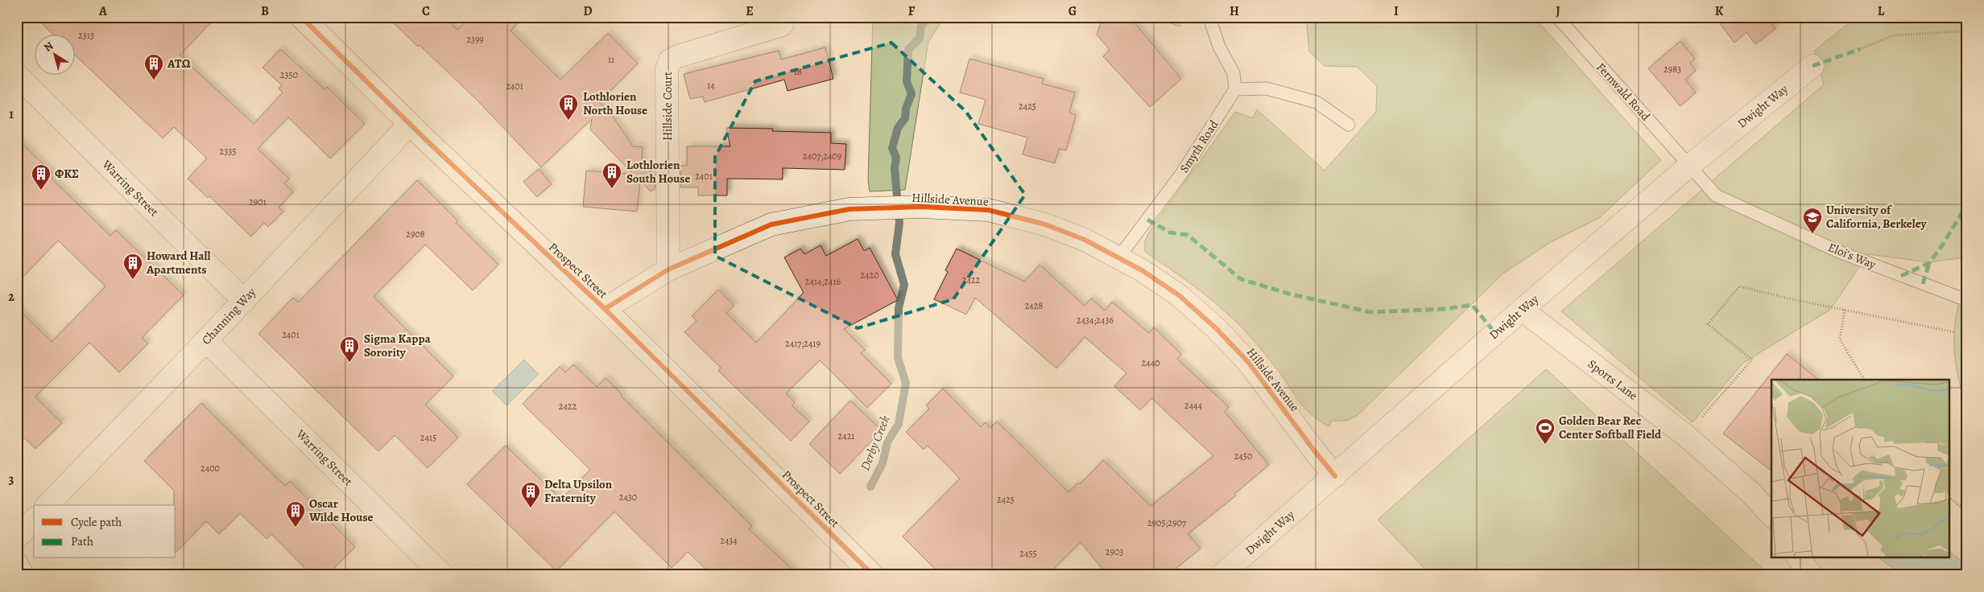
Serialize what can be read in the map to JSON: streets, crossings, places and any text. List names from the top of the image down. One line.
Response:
{"streets":{"street":["Hillside Court","Dwight Way","Warring Street","Hillside Avenue","Prospect Street","Channing Way","Sports Lane"],"lane":["Fernwald Road","Smyth Road","Eloi's Way"]},"crossings":[["Fernwald Road","Dwight Way"],["Fernwald Road","Eloi's Way"],["Hillside Court","Hillside Avenue"],["Dwight Way","Hillside Avenue"],["Dwight Way","Eloi's Way"],["Dwight Way","Sports Lane"],["Smyth Road","Hillside Avenue"],["Warring Street","Channing Way"],["Hillside Avenue","Prospect Street"],["Prospect Street","Channing Way"]],"water":["Derby Creek"],"places":{"building":["ΑΤΩ","Lothlorien North House","Lothlorien South House","ΦΚΣ","Howard Hall Apartments","Sigma Kappa Sorority","Delta Upsilon Fraternity","Oscar Wilde House"],"school or university":["University of California, Berkeley"],"sports":["Golden Bear Rec Center Softball Field"]},"house_numbers":["2313","2399","11","2983","18","2350","14","2401","2425","2335","2407;2409","2401","2901","2908","2420","2422","2414;2416","2428","2434;2436","2401","2417;2419","2440","2444","2422","2421","2415","2450","2400","2430","2425","2905;2907","2434","2903","2455"],"legend":["Cycle path","Path"],"north":"top left","grid":{"columns":["A","B","C","D","E","F","G","H","I","J","K","L"],"rows":["1","2","3"]}}
